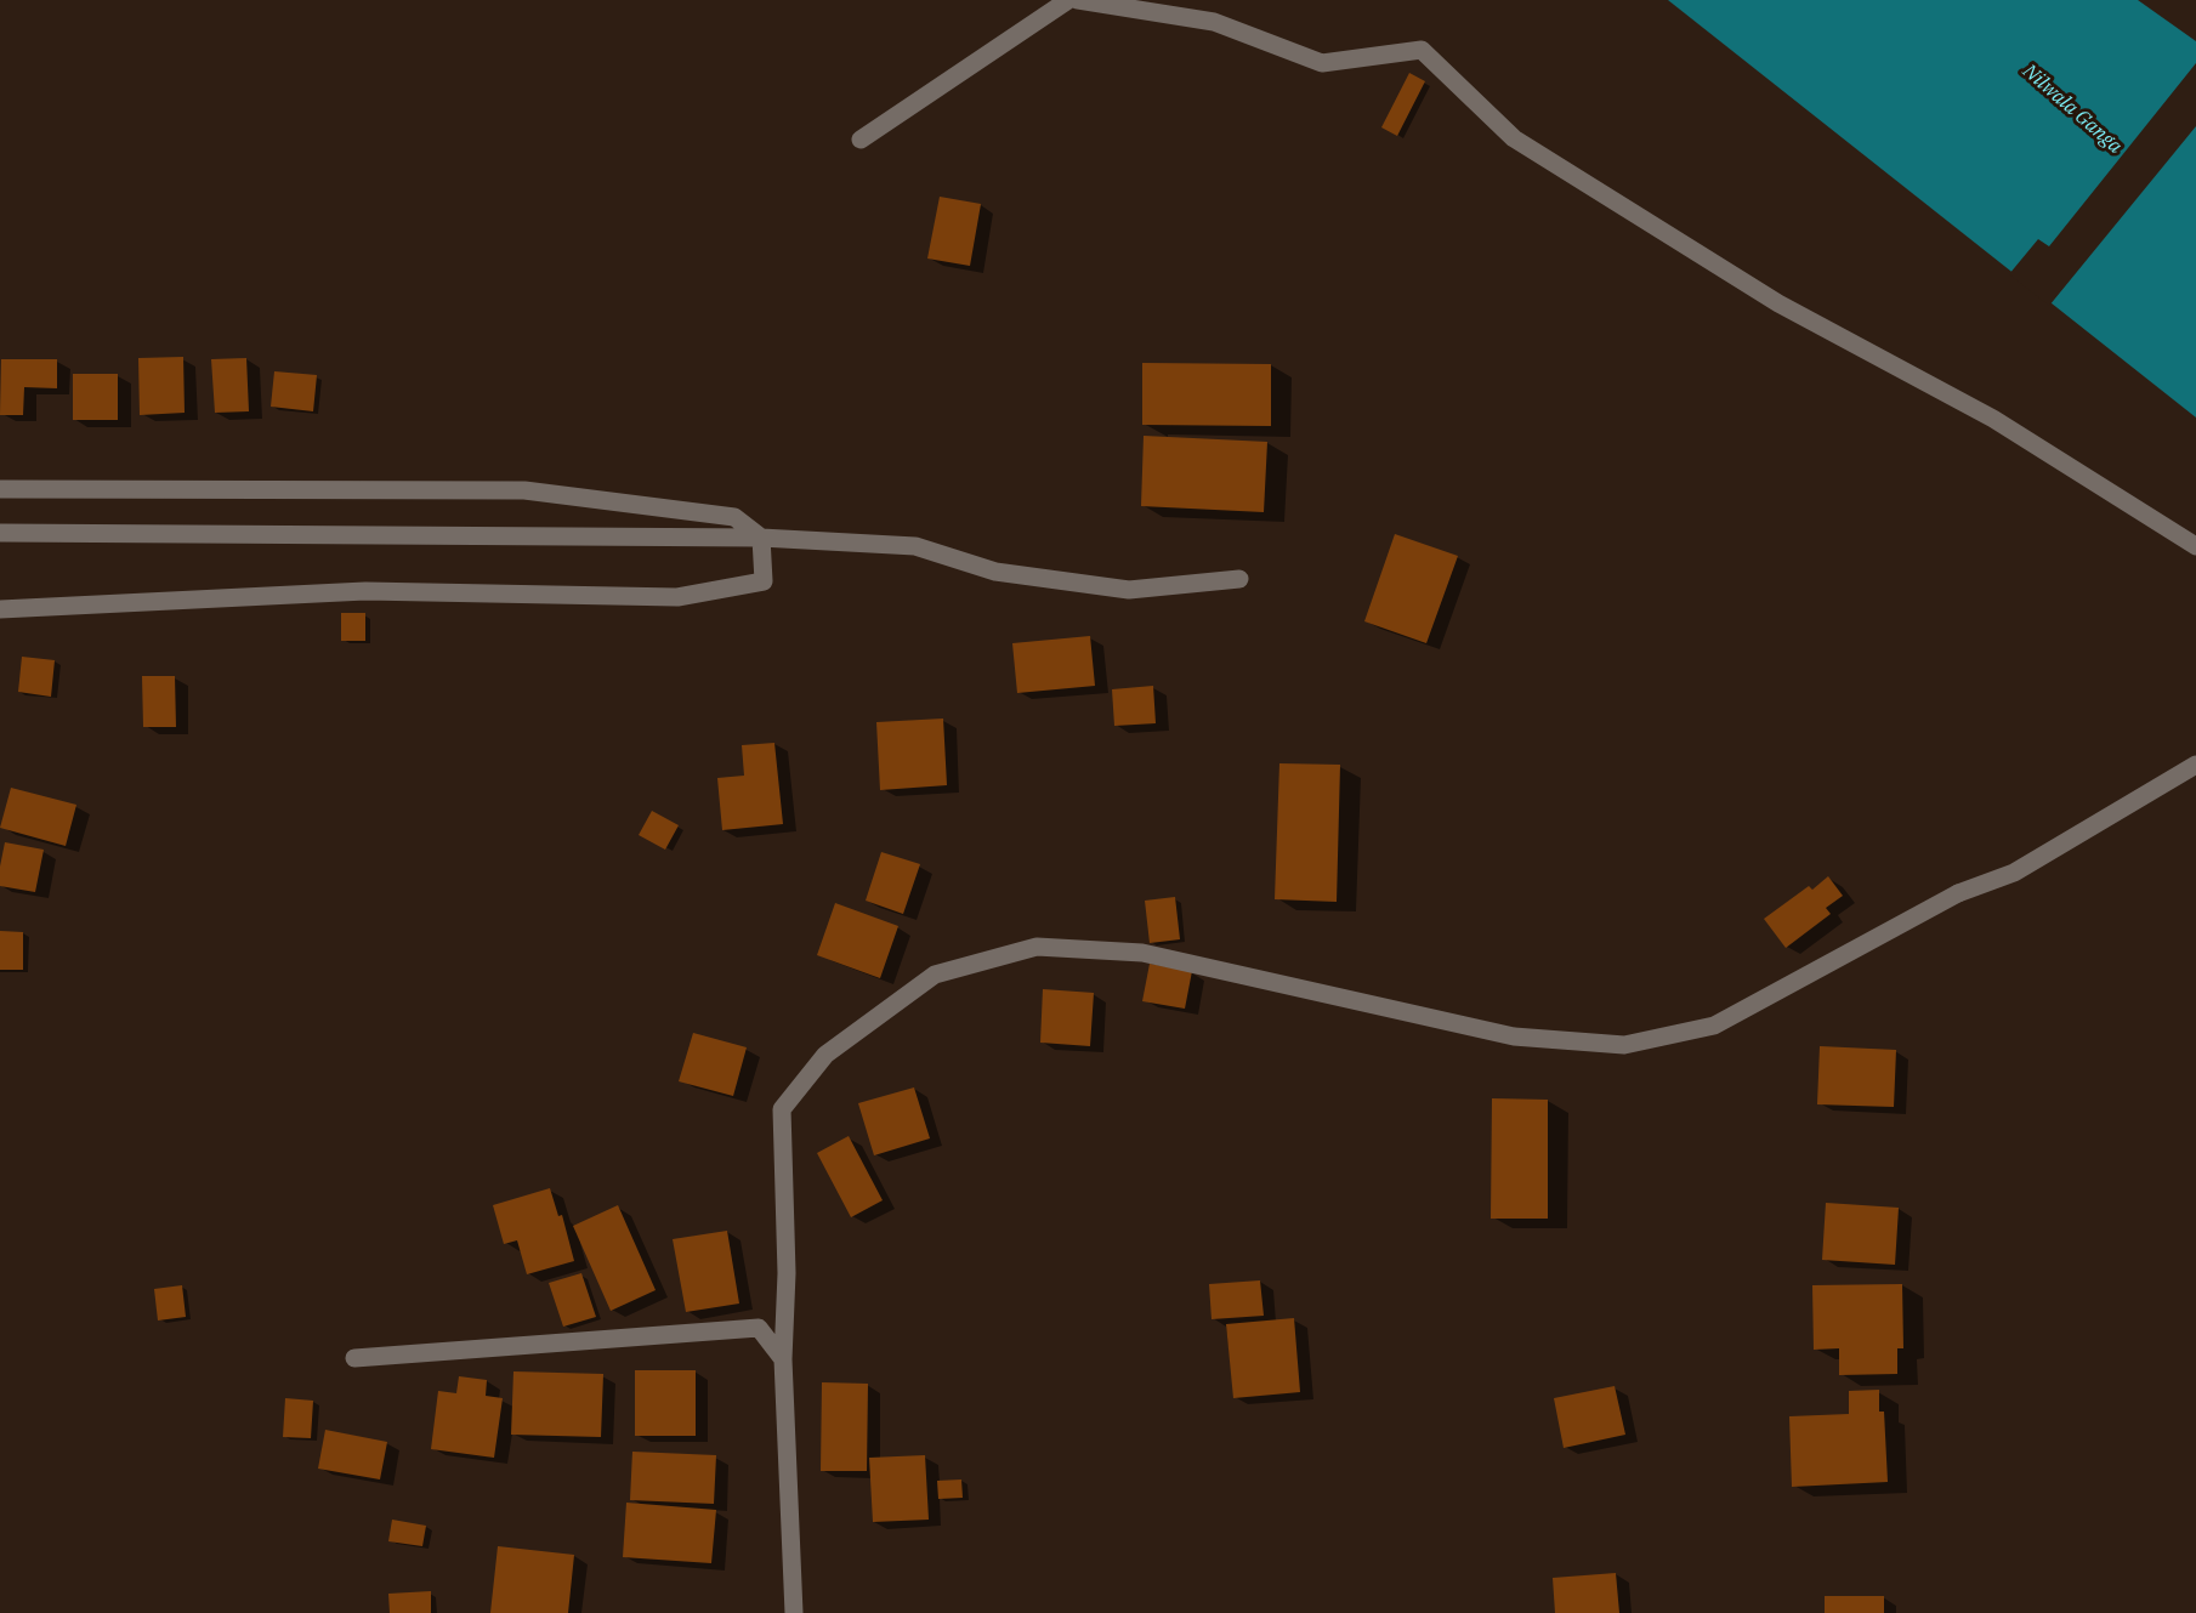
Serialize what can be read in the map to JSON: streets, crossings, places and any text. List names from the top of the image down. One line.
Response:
{"water":["Nilwala Ganga"]}
